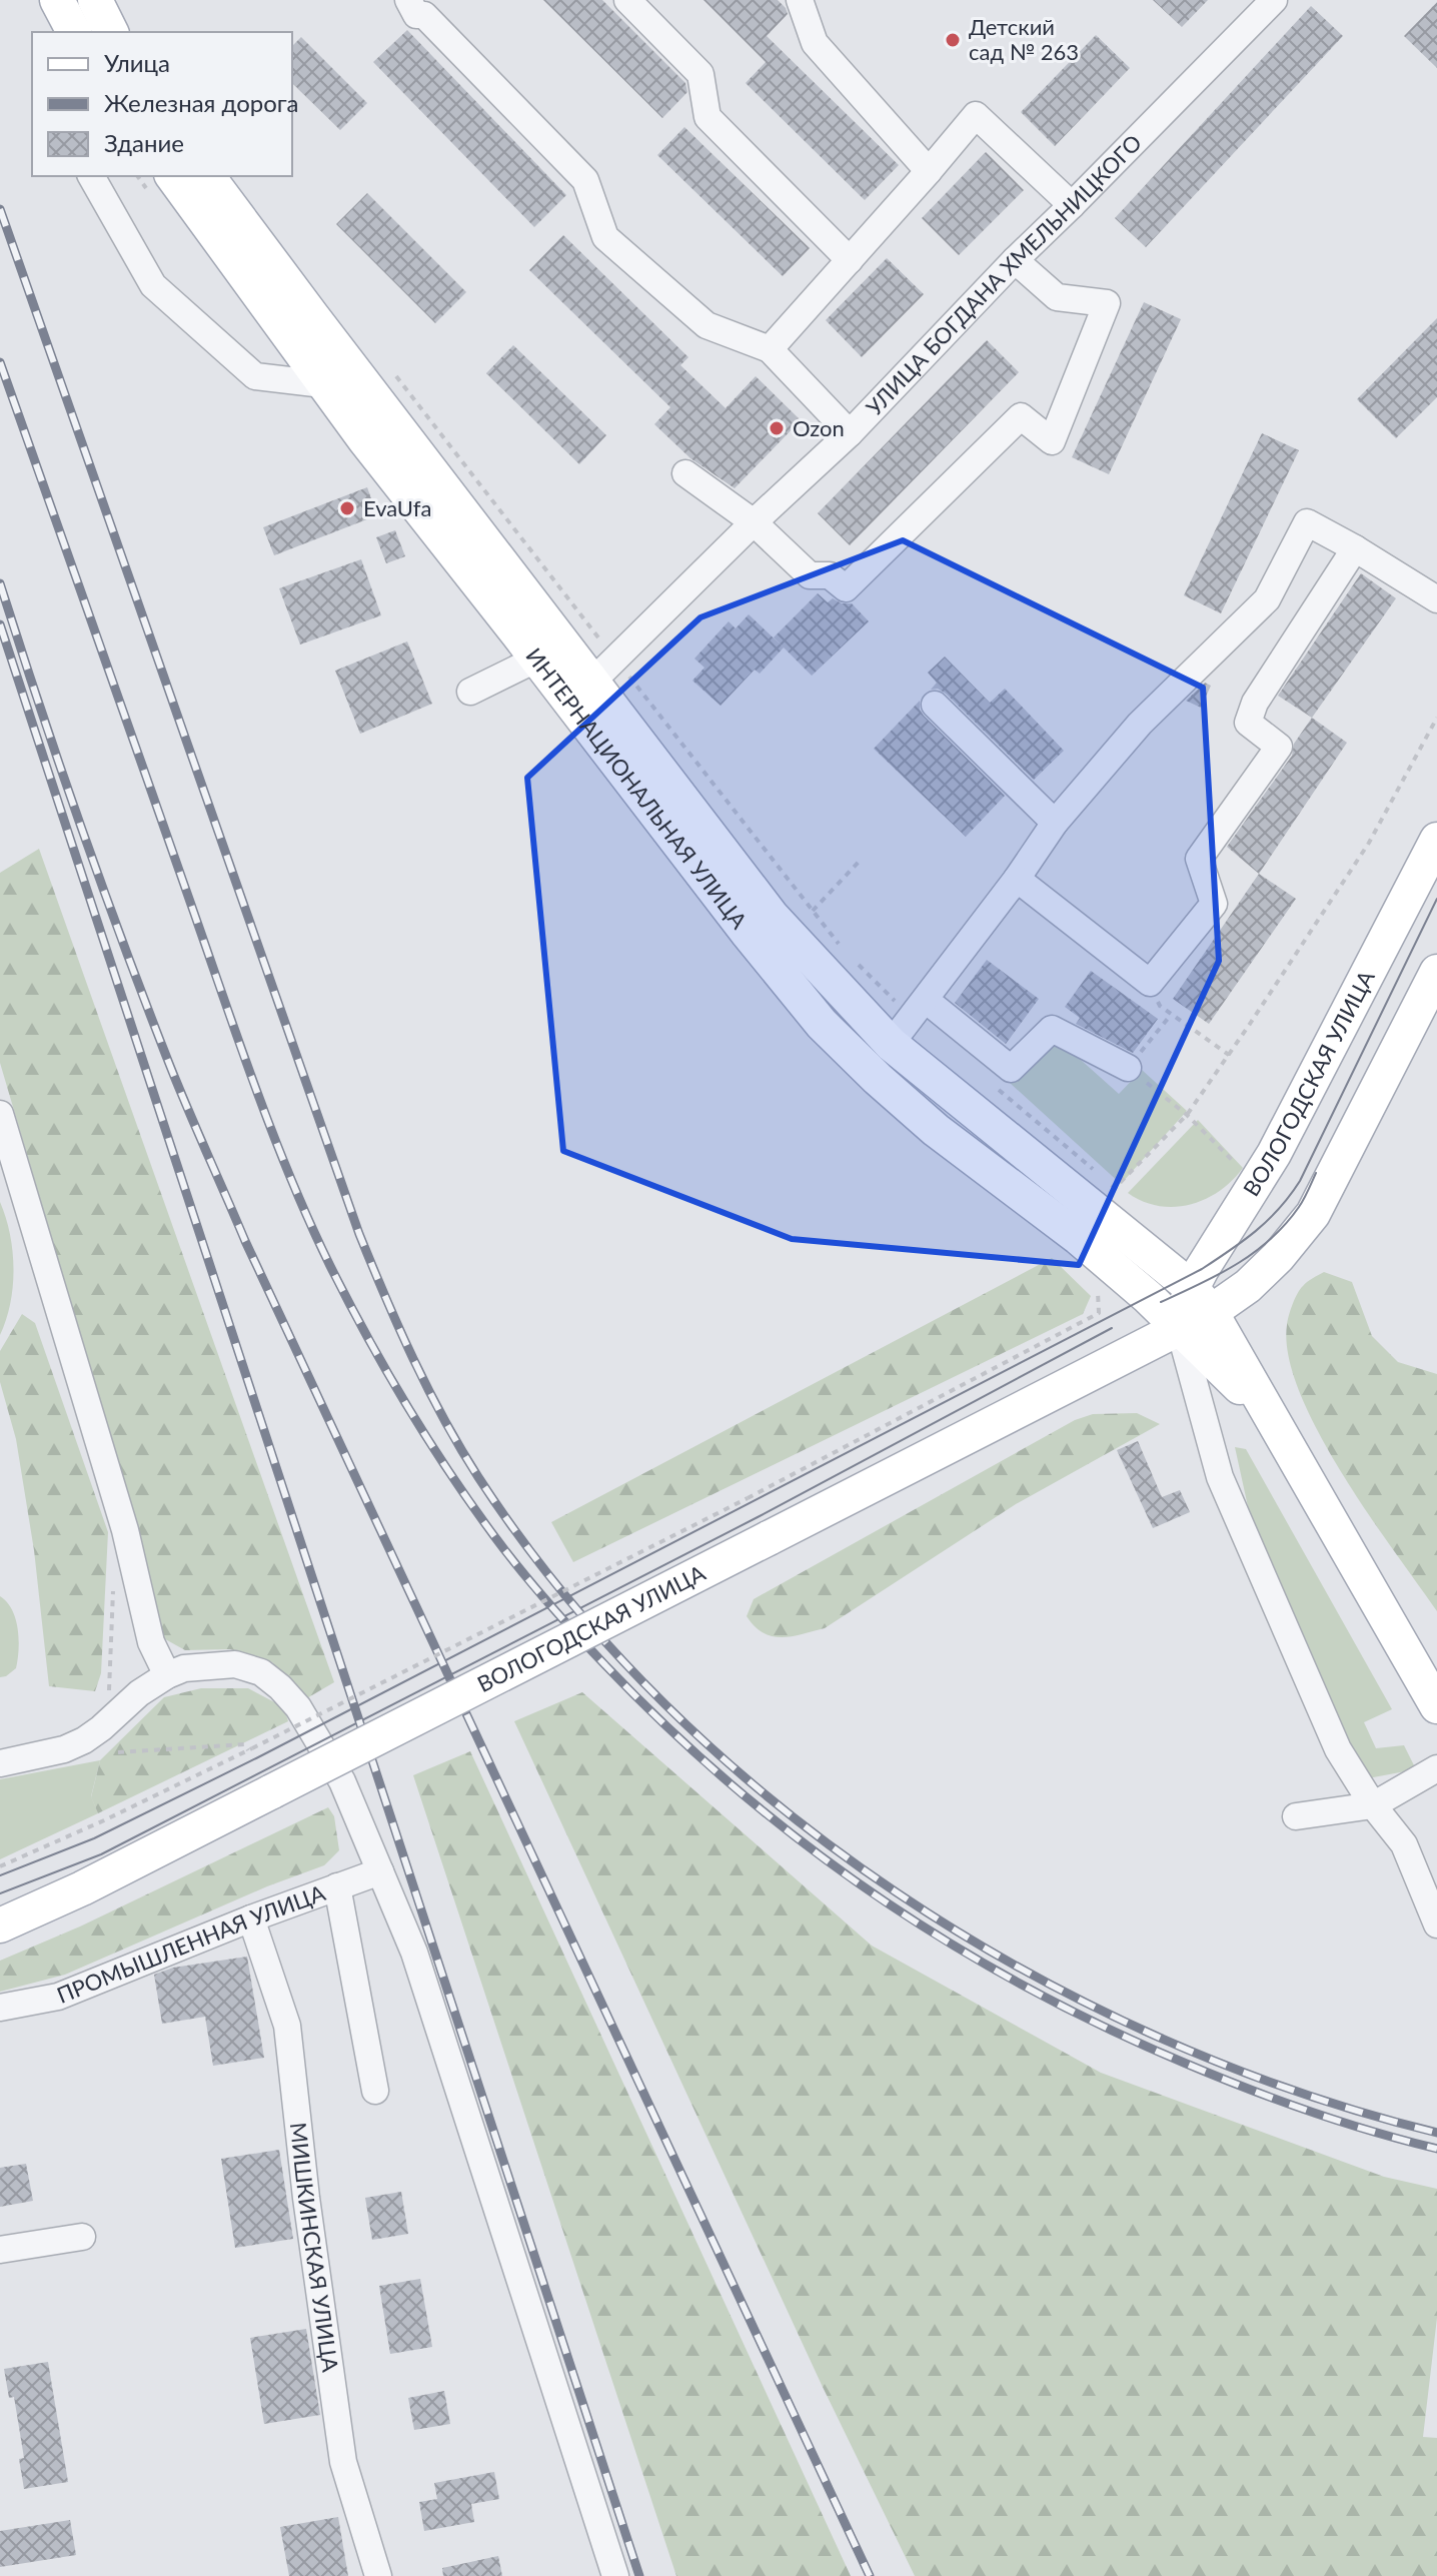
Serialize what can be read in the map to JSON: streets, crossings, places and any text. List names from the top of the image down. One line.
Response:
{"streets":{"main road":["ИНТЕРНАЦИОНАЛЬНАЯ УЛИЦА","ВОЛОГОДСКАЯ УЛИЦА"],"street":["УЛИЦА БОГДАНА ХМЕЛЬНИЦКОГО","ПРОМЫШЛЕННАЯ УЛИЦА","МИШКИНСКАЯ УЛИЦА"]},"crossings":[["УЛИЦА БОГДАНА ХМЕЛЬНИЦКОГО","ИНТЕРНАЦИОНАЛЬНАЯ УЛИЦА"],["ИНТЕРНАЦИОНАЛЬНАЯ УЛИЦА","ВОЛОГОДСКАЯ УЛИЦА"],["ПРОМЫШЛЕННАЯ УЛИЦА","МИШКИНСКАЯ УЛИЦА"]],"places":["Детский сад № 263","Ozon","EvaUfa"],"legend":["Улица","Железная дорога","Здание"]}
